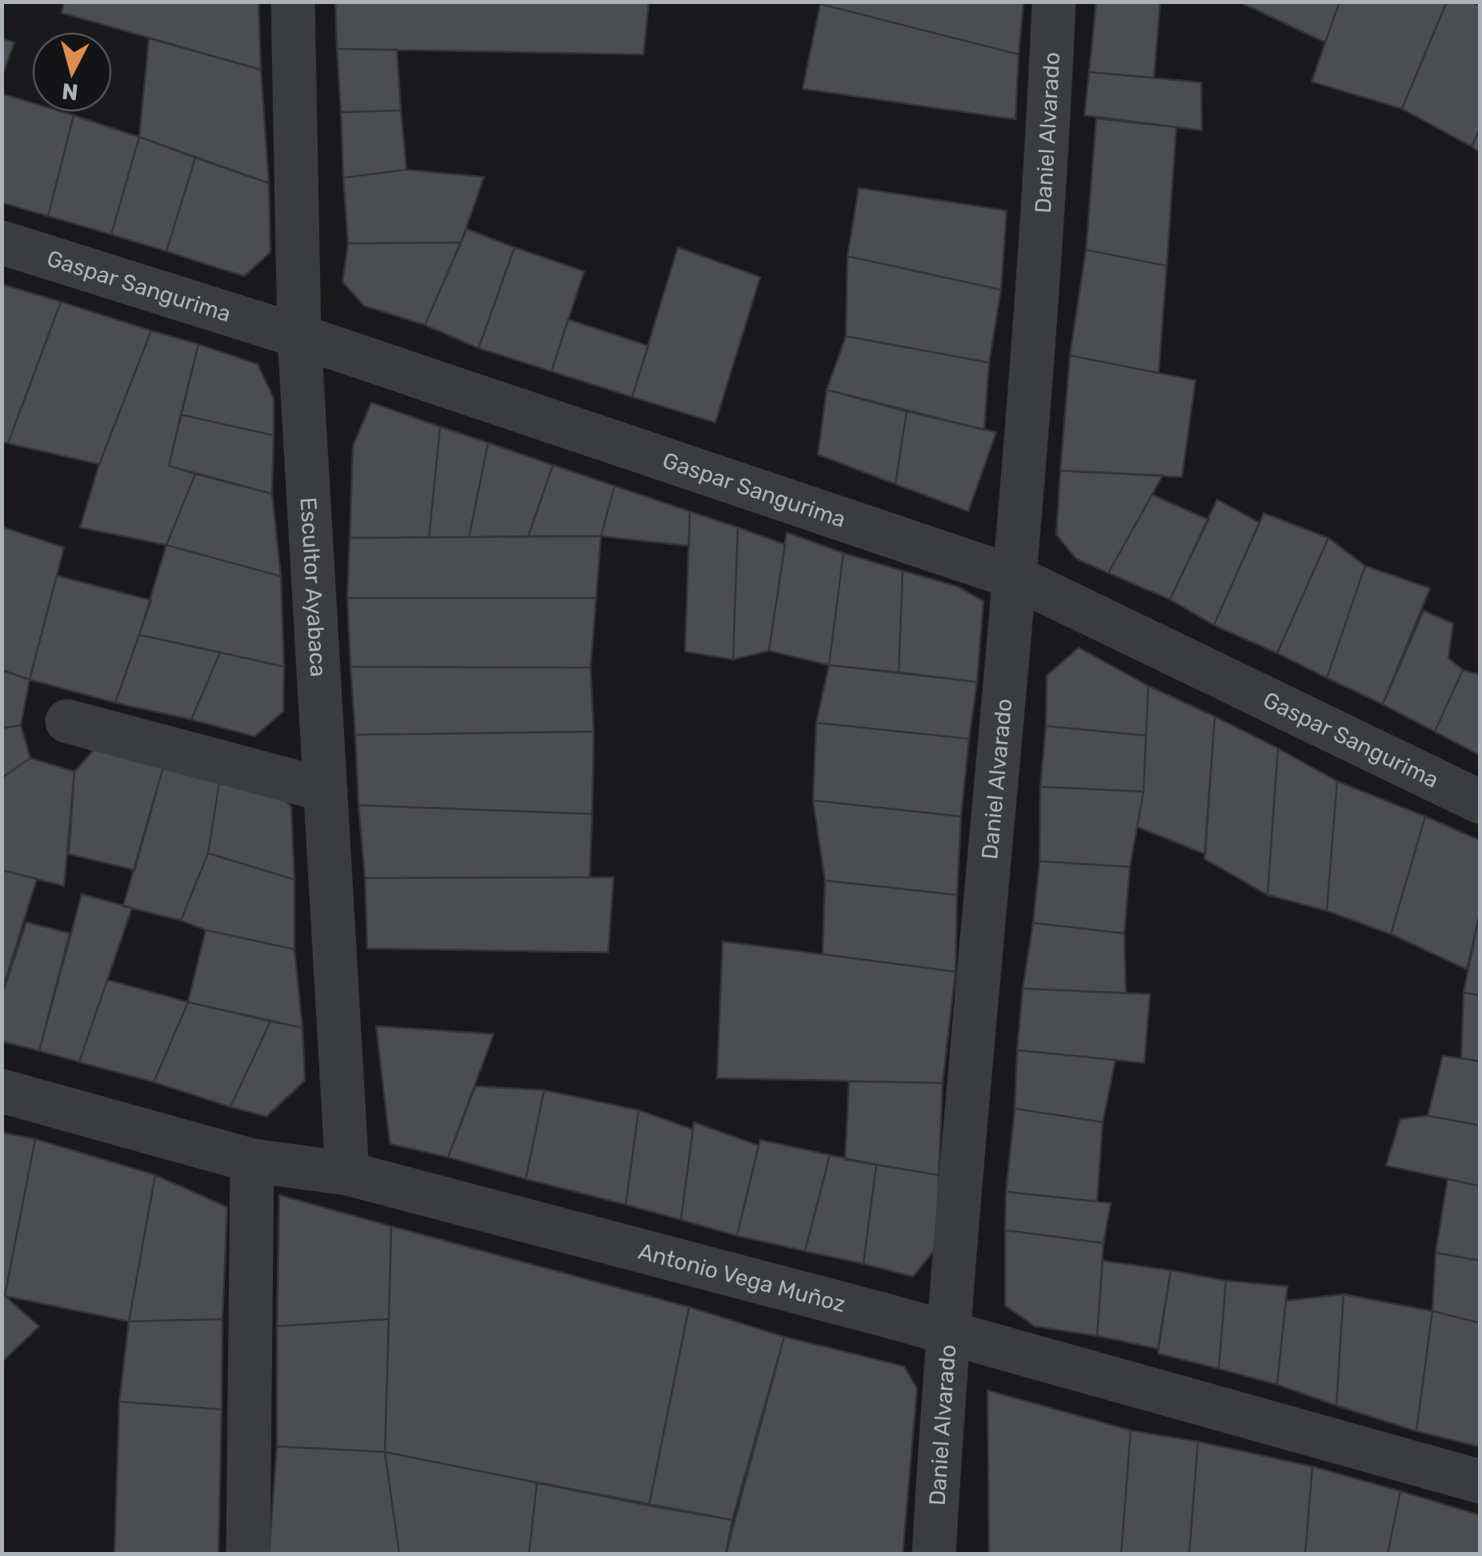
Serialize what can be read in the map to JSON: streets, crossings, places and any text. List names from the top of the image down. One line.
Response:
{"streets":{"street":["Daniel Alvarado","Gaspar Sangurima","Escultor Ayabaca","Antonio Vega Muñoz"]},"crossings":[["Daniel Alvarado","Gaspar Sangurima"],["Daniel Alvarado","Antonio Vega Muñoz"],["Gaspar Sangurima","Escultor Ayabaca"],["Escultor Ayabaca","Antonio Vega Muñoz"]],"north":"bottom"}
